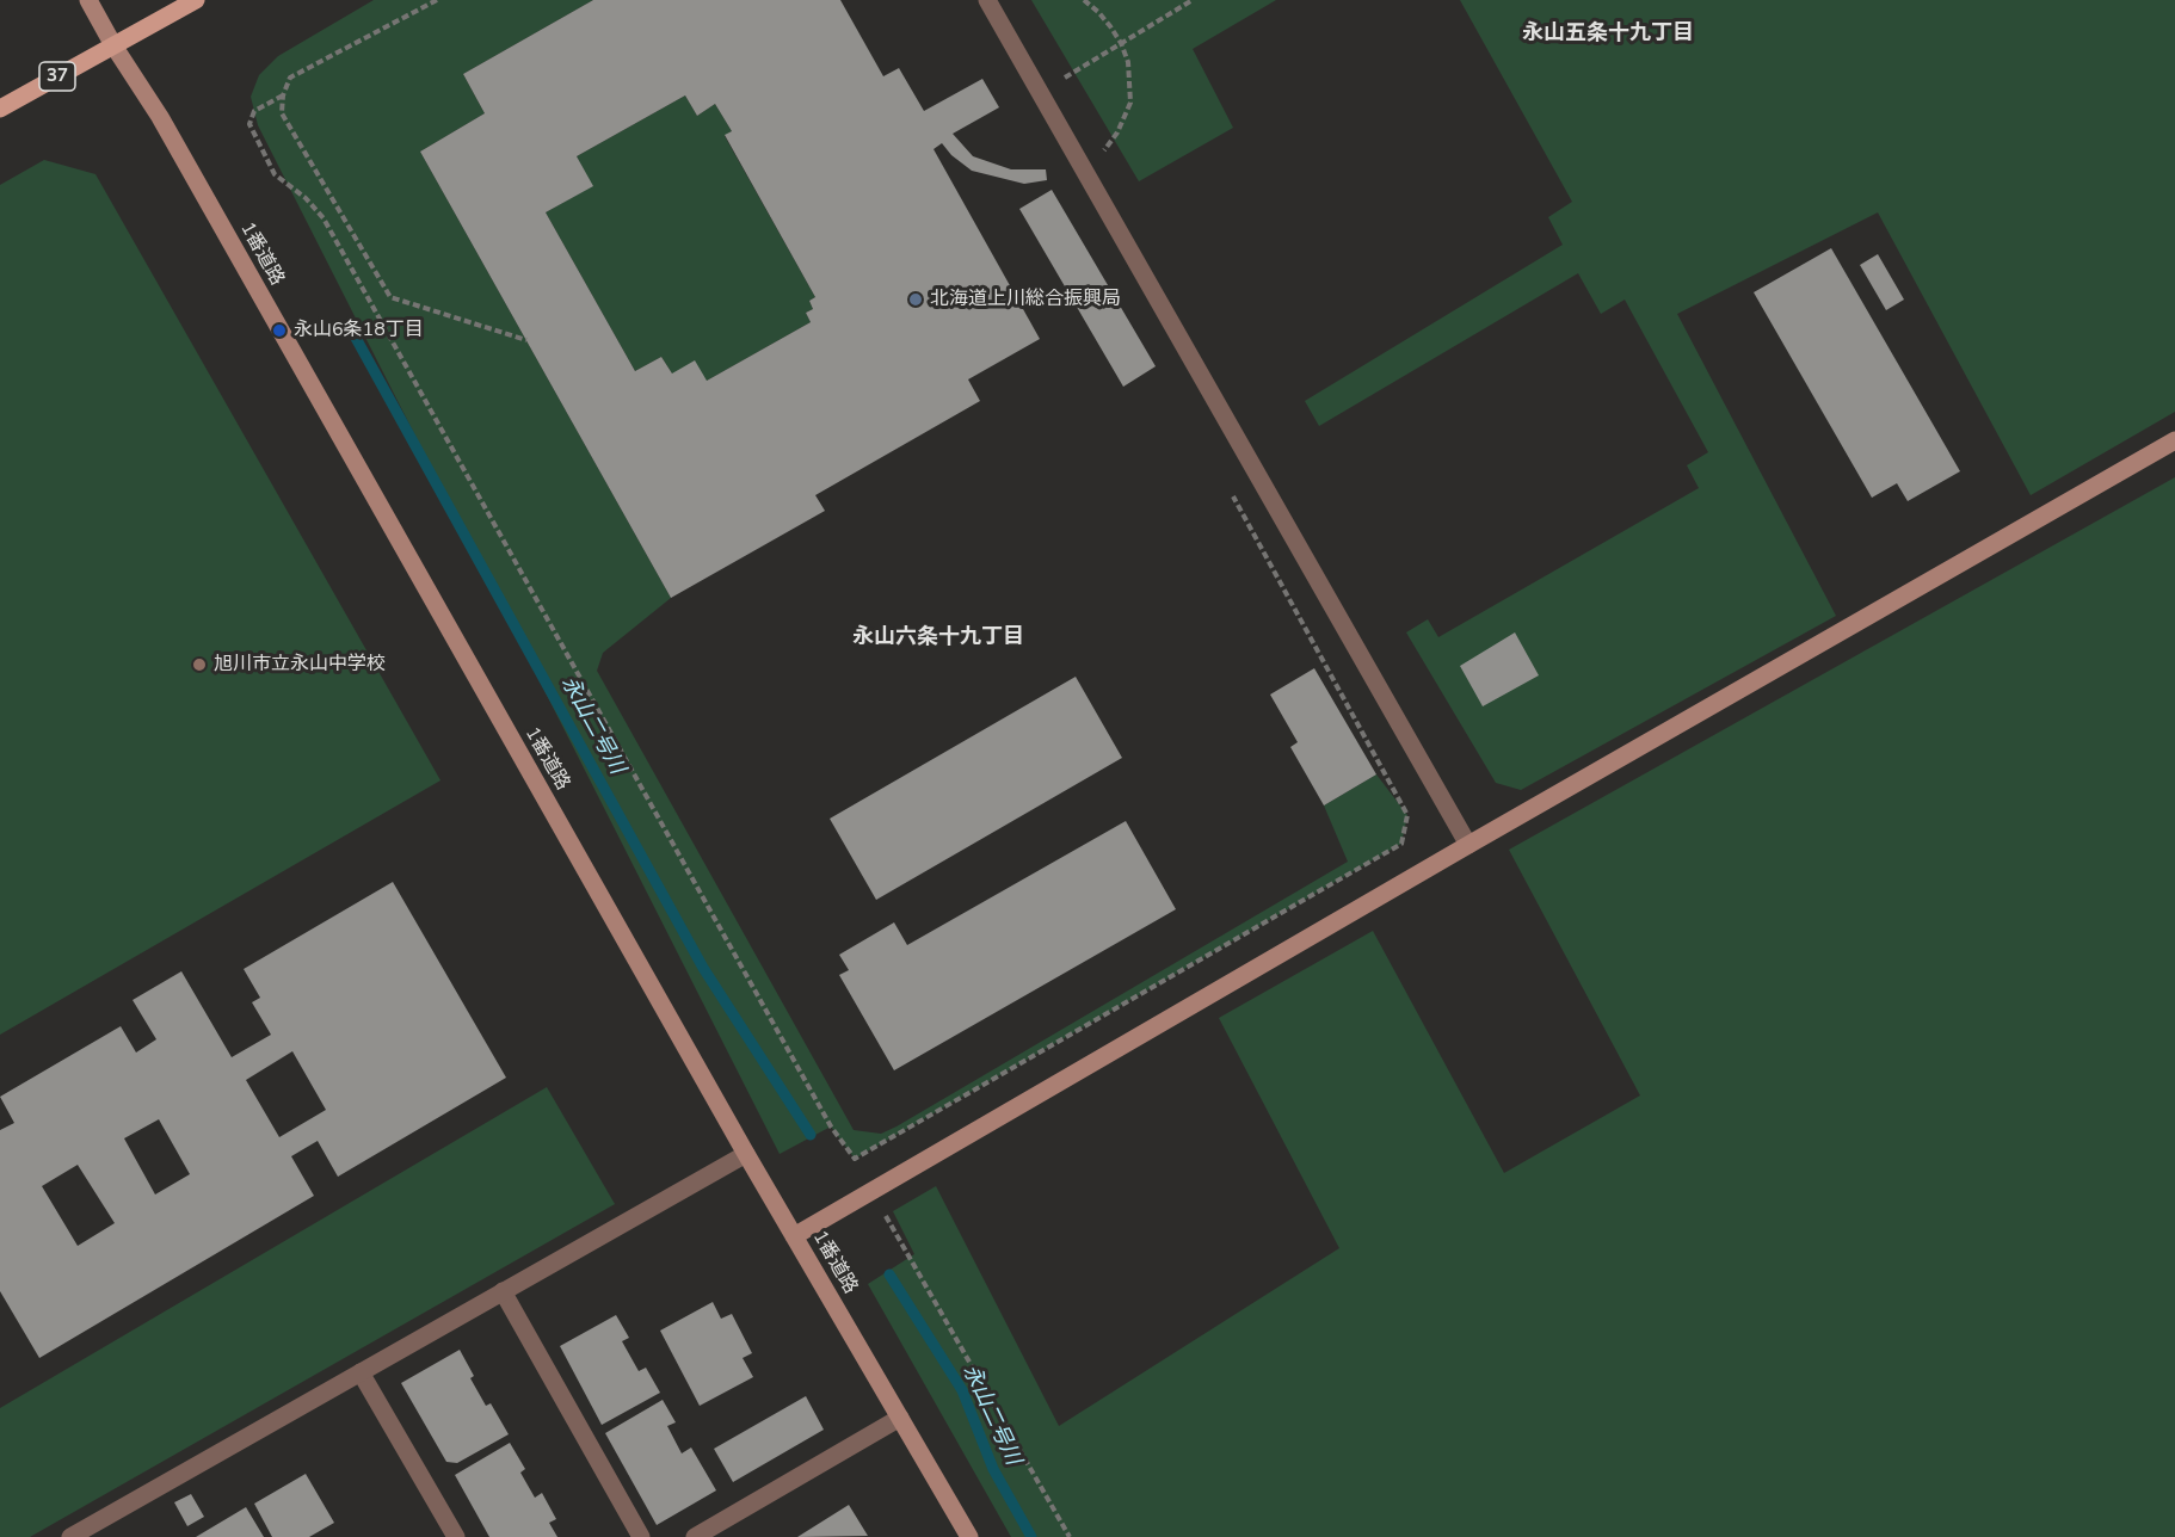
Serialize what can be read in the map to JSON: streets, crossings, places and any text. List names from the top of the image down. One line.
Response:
{"streets":{"main road":["37"],"street":["1番道路"]},"crossings":[["37","1番道路"]],"districts":["永山五条十九丁目","永山六条十九丁目"],"water":["永山二号川"],"places":["北海道上川総合振興局","永山6条18丁目","旭川市立永山中学校"]}
